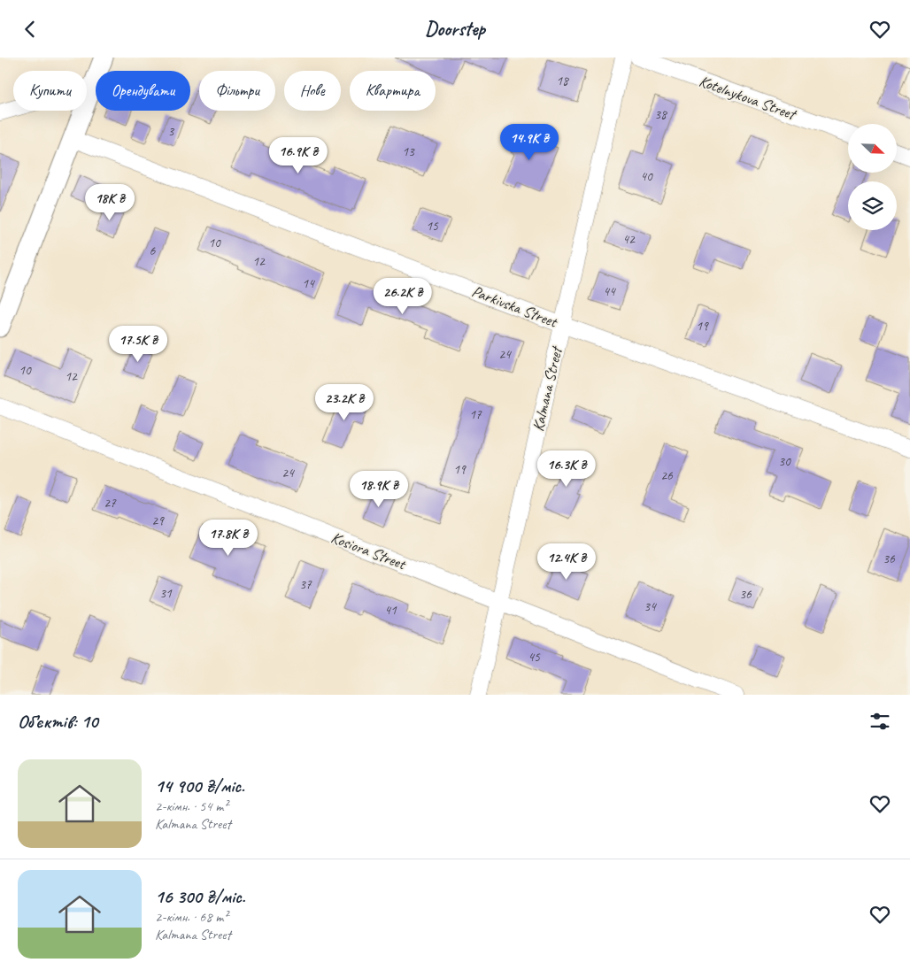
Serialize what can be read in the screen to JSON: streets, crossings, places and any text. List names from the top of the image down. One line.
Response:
{"streets":{"street":["Kotelnykova Street","Parkivska Street","Kalmana Street","Kosiora Street"]},"crossings":[["Parkivska Street","Kalmana Street"],["Kalmana Street","Kosiora Street"]],"house_numbers":["18","38","3","13","40","15","42","10","6","12","14","44","19","24","10","12","17","30","19","24","26","27","29","36","37","31","36","34","41","45"],"north":"bottom right","page":{"header":"Doorstep","chip":["Купити","Орендувати","Фільтри","Нове","Квартира"],"price":["14.9K ₴","16.9K ₴","18K ₴","26.2K ₴","17.5K ₴","23.2K ₴","16.3K ₴","18.9K ₴","17.8K ₴","12.4K ₴"],"heading":"Об’єктів: 10","list":[{"name":"14 900 ₴/міс.","note":"2-кімн. · 54 m² · Kalmana Street"},{"name":"16 300 ₴/міс.","note":"2-кімн. · 68 m² · Kalmana Street"}]}}
